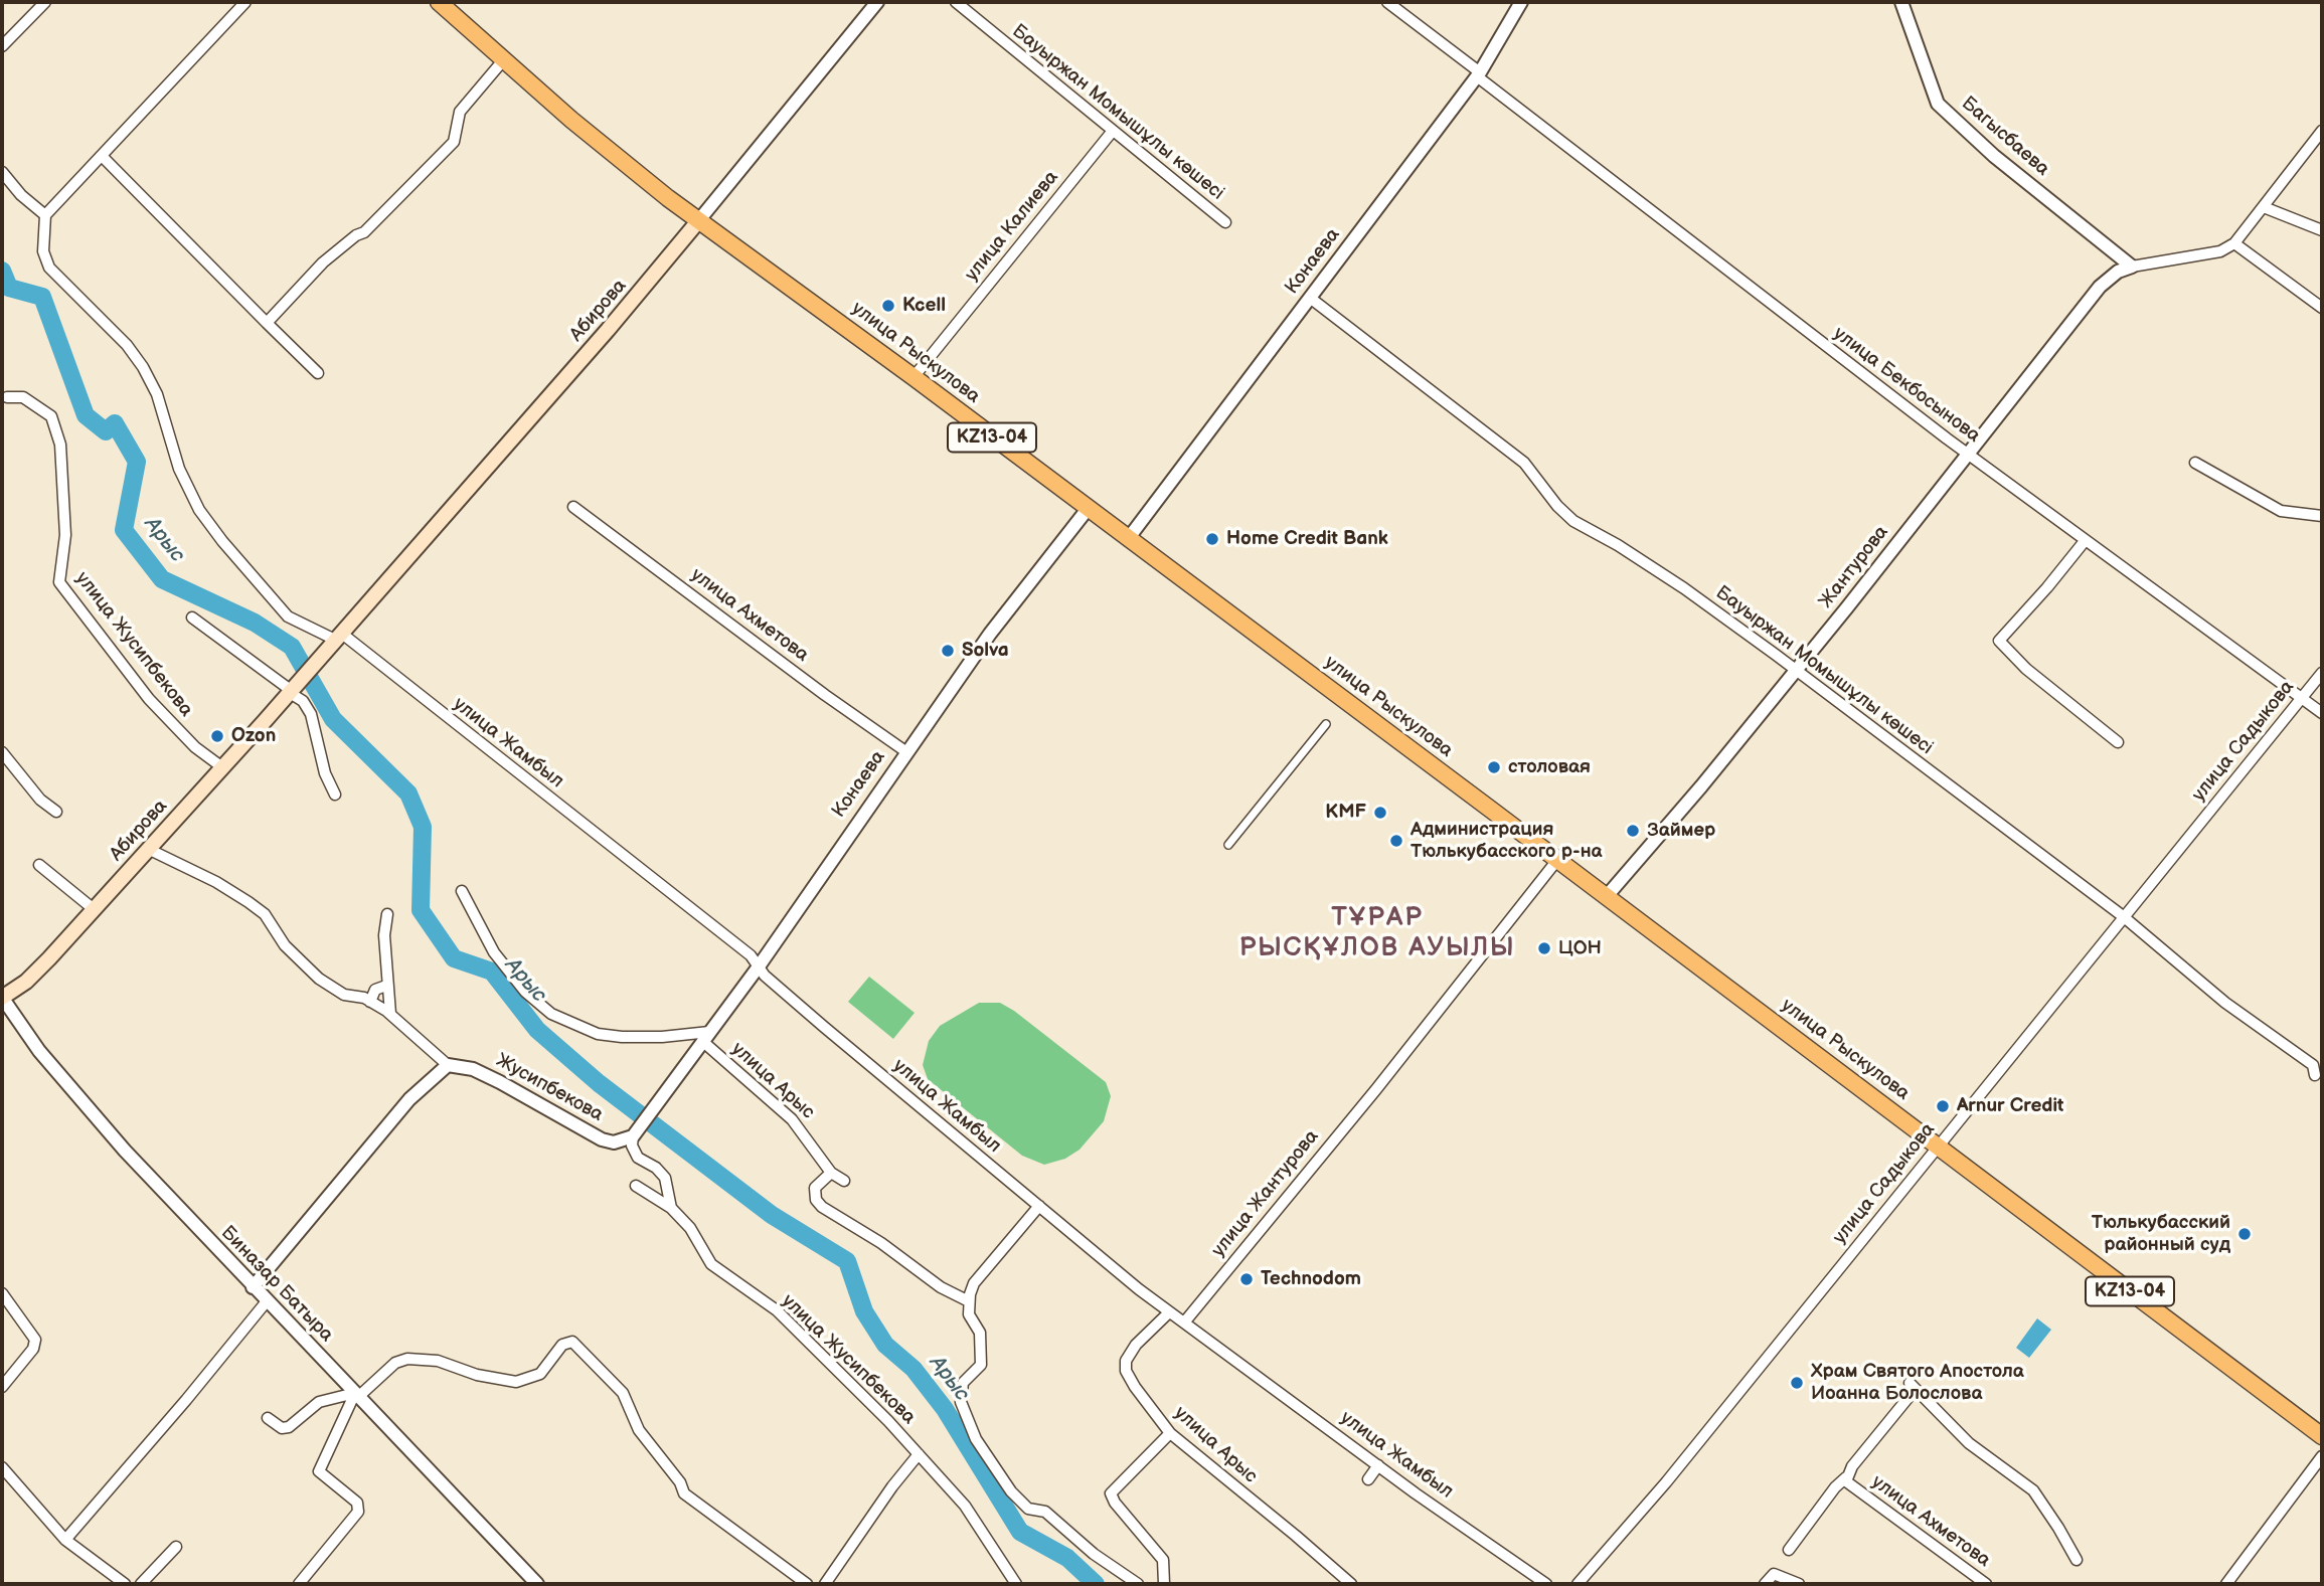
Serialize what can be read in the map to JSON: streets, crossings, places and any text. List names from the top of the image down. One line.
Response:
{"streets":{"main road":["Абирова","улица Рыскулова","KZ13-04"],"street":["Бауыржан Момышұлы көшесі","Багысбаева","улица Калиева","Конаева","улица Бекбосынова","Жантурова","улица Ахметова","улица Жусипбекова","улица Садыкова","улица Жамбыл","улица Арыс","Жусипбекова","улица Жантурова","Биназар Батыра"]},"crossings":[["Бауыржан Момышұлы көшесі","улица Калиева"],["Бауыржан Момышұлы көшесі","Конаева"],["Бауыржан Момышұлы көшесі","Жантурова"],["Бауыржан Момышұлы көшесі","улица Садыкова"],["Багысбаева","Жантурова"],["улица Калиева","улица Рыскулова"],["Конаева","улица Рыскулова"],["Конаева","улица Бекбосынова"],["Конаева","улица Ахметова"],["Конаева","улица Жусипбекова"],["Конаева","улица Жамбыл"],["Конаева","улица Арыс"],["Конаева","Жусипбекова"],["Абирова","улица Рыскулова"],["Абирова","улица Жусипбекова"],["Абирова","улица Жамбыл"],["Абирова","Биназар Батыра"],["улица Рыскулова","Жантурова"],["улица Рыскулова","улица Садыкова"],["улица Рыскулова","улица Жантурова"],["улица Бекбосынова","Жантурова"],["улица Бекбосынова","улица Садыкова"],["улица Жусипбекова","Жусипбекова"],["улица Жамбыл","улица Арыс"],["улица Жамбыл","улица Жантурова"]],"districts":["ТҰРАР РЫСҚҰЛОВ АУЫЛЫ"],"water":["Арыс"],"places":["Kcell","Home Credit Bank","Solva","Ozon","столовая","KMF","Займер","Администрация Тюлькубасского р-на","ЦОН","Arnur Credit","Тюлькубасский районный суд","Technodom","Храм Святого Апостола Иоанна Болослова"]}
